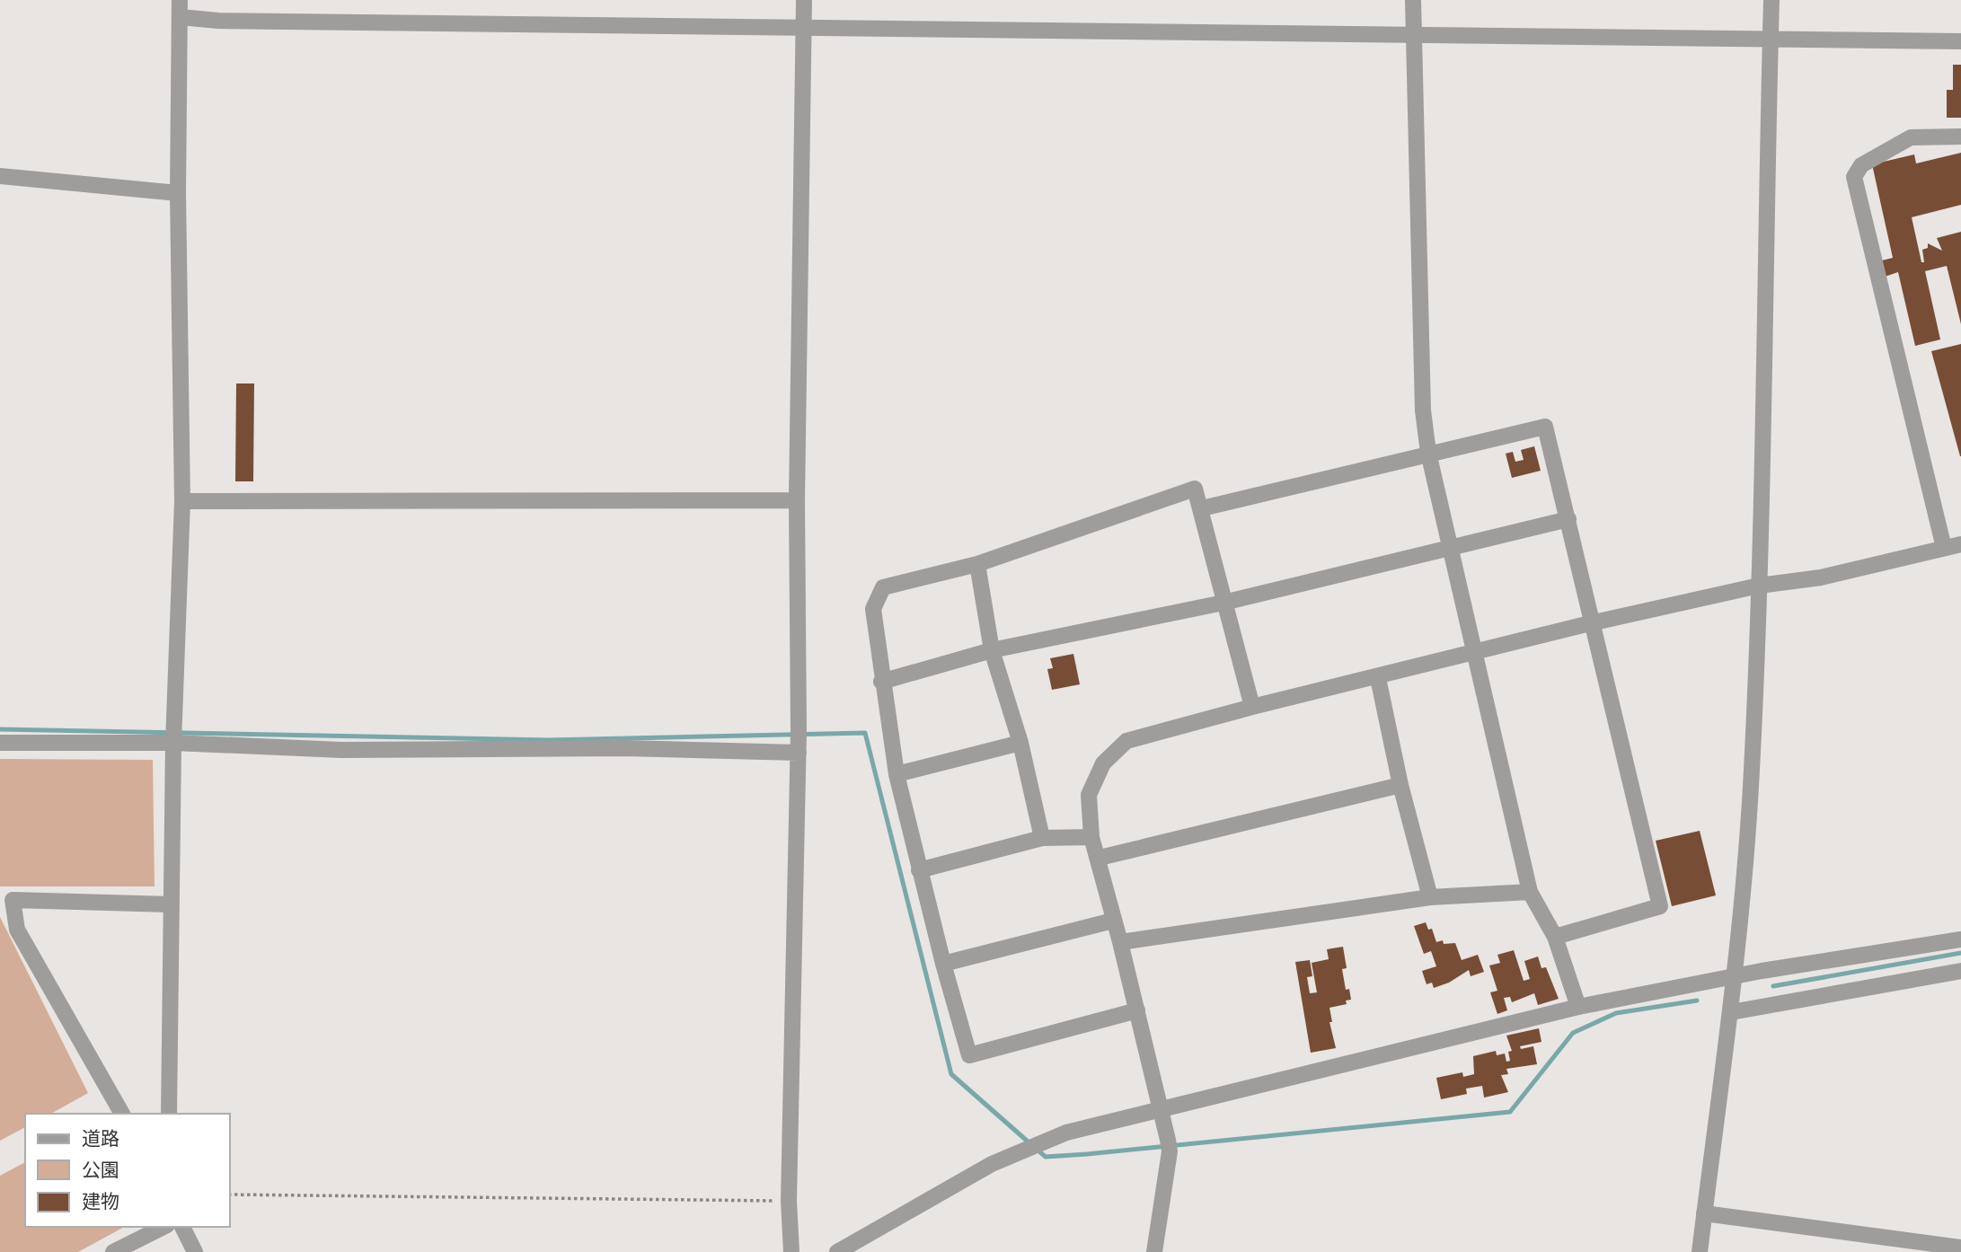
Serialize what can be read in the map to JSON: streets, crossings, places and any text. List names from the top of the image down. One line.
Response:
{"legend":["道路","公園","建物"]}
